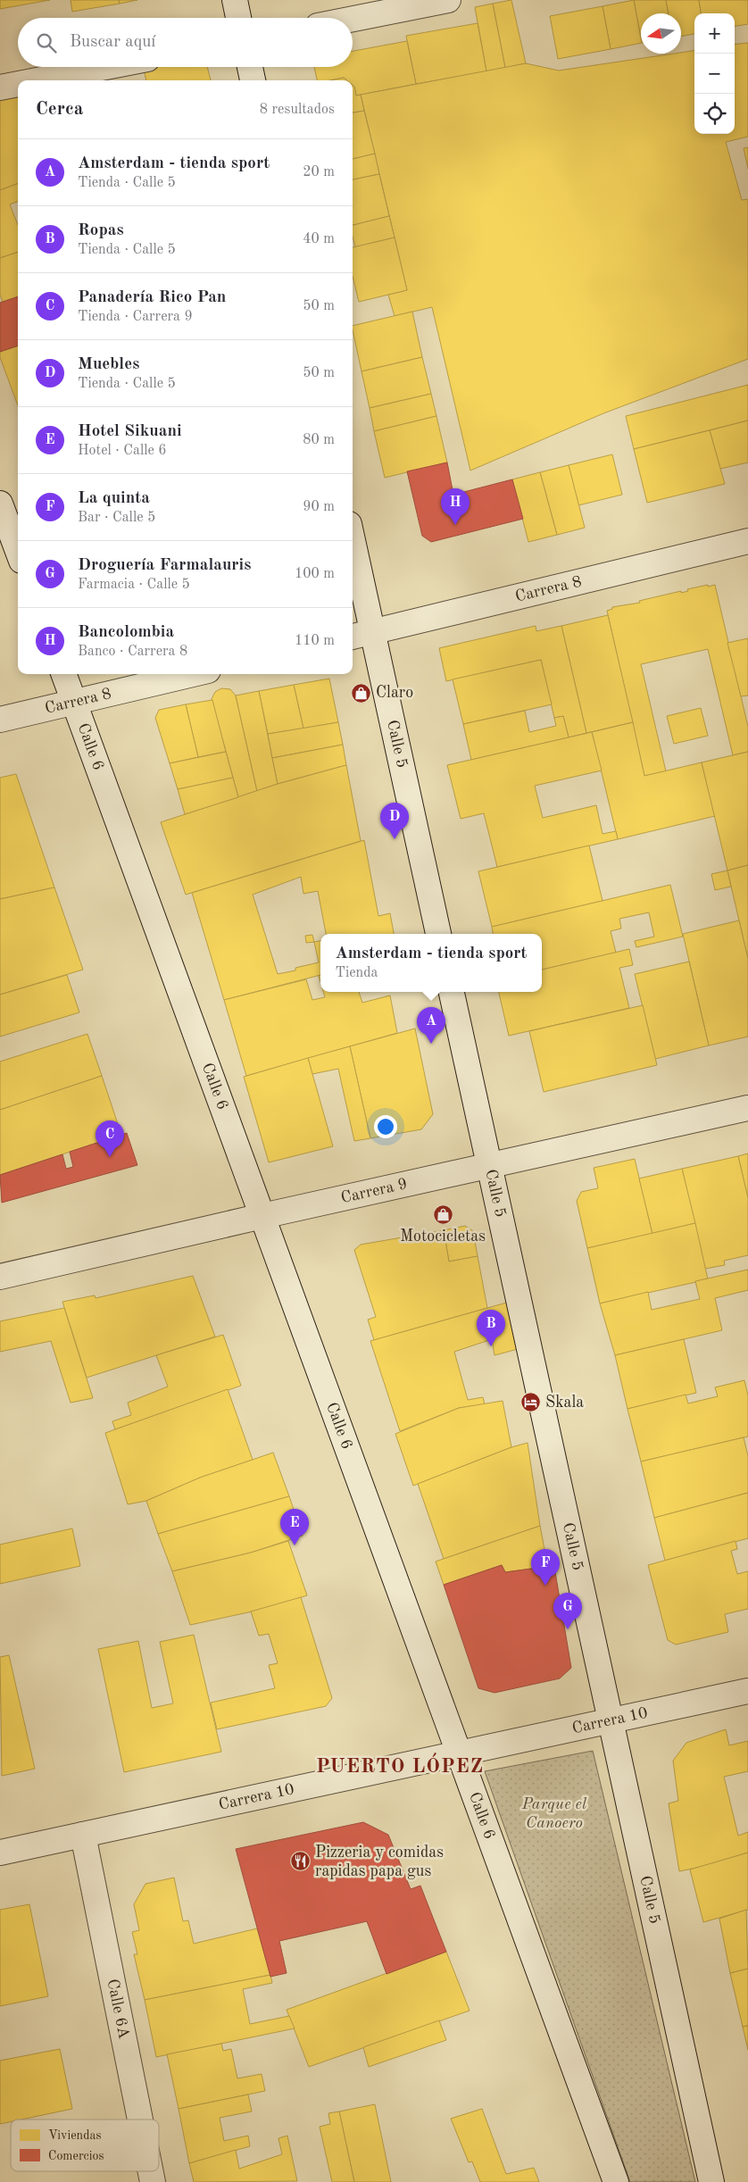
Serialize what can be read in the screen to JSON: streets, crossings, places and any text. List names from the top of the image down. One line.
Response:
{"streets":{"street":["Carrera 8","Calle 5","Calle 6","Carrera 9","Carrera 10","Calle 6A"]},"crossings":[["Carrera 8","Calle 5"],["Carrera 8","Calle 6"],["Calle 5","Carrera 9"],["Calle 5","Carrera 10"],["Calle 6","Carrera 9"],["Calle 6","Carrera 10"],["Carrera 10","Calle 6A"]],"districts":["PUERTO LÓPEZ"],"parks":["Parque el Canoero"],"places":{"shop":["Claro","Motocicletas"],"hotel":["Skala"],"restaurant":["Pizzeria y comidas rapidas papa gus"]},"legend":["Viviendas","Comercios"],"north":"left","page":{"map_buttons":["+","−"],"search":"Buscar aquí","heading":["Cerca","8 resultados"],"list":[{"mark":"A","name":"Amsterdam - tienda sport","note":"Tienda · Calle 5","value":"20 m"},{"mark":"B","name":"Ropas","note":"Tienda · Calle 5","value":"40 m"},{"mark":"C","name":"Panadería Rico Pan","note":"Tienda · Carrera 9","value":"50 m"},{"mark":"D","name":"Muebles","note":"Tienda · Calle 5","value":"50 m"},{"mark":"E","name":"Hotel Sikuani","note":"Hotel · Calle 6","value":"80 m"},{"mark":"F","name":"La quinta","note":"Bar · Calle 5","value":"90 m"},{"mark":"G","name":"Droguería Farmalauris","note":"Farmacia · Calle 5","value":"100 m"},{"mark":"H","name":"Bancolombia","note":"Banco · Carrera 8","value":"110 m"}],"pins":["H","D","A","C","B","E","F","G"],"popup":["Amsterdam - tienda sport","Tienda"]}}
